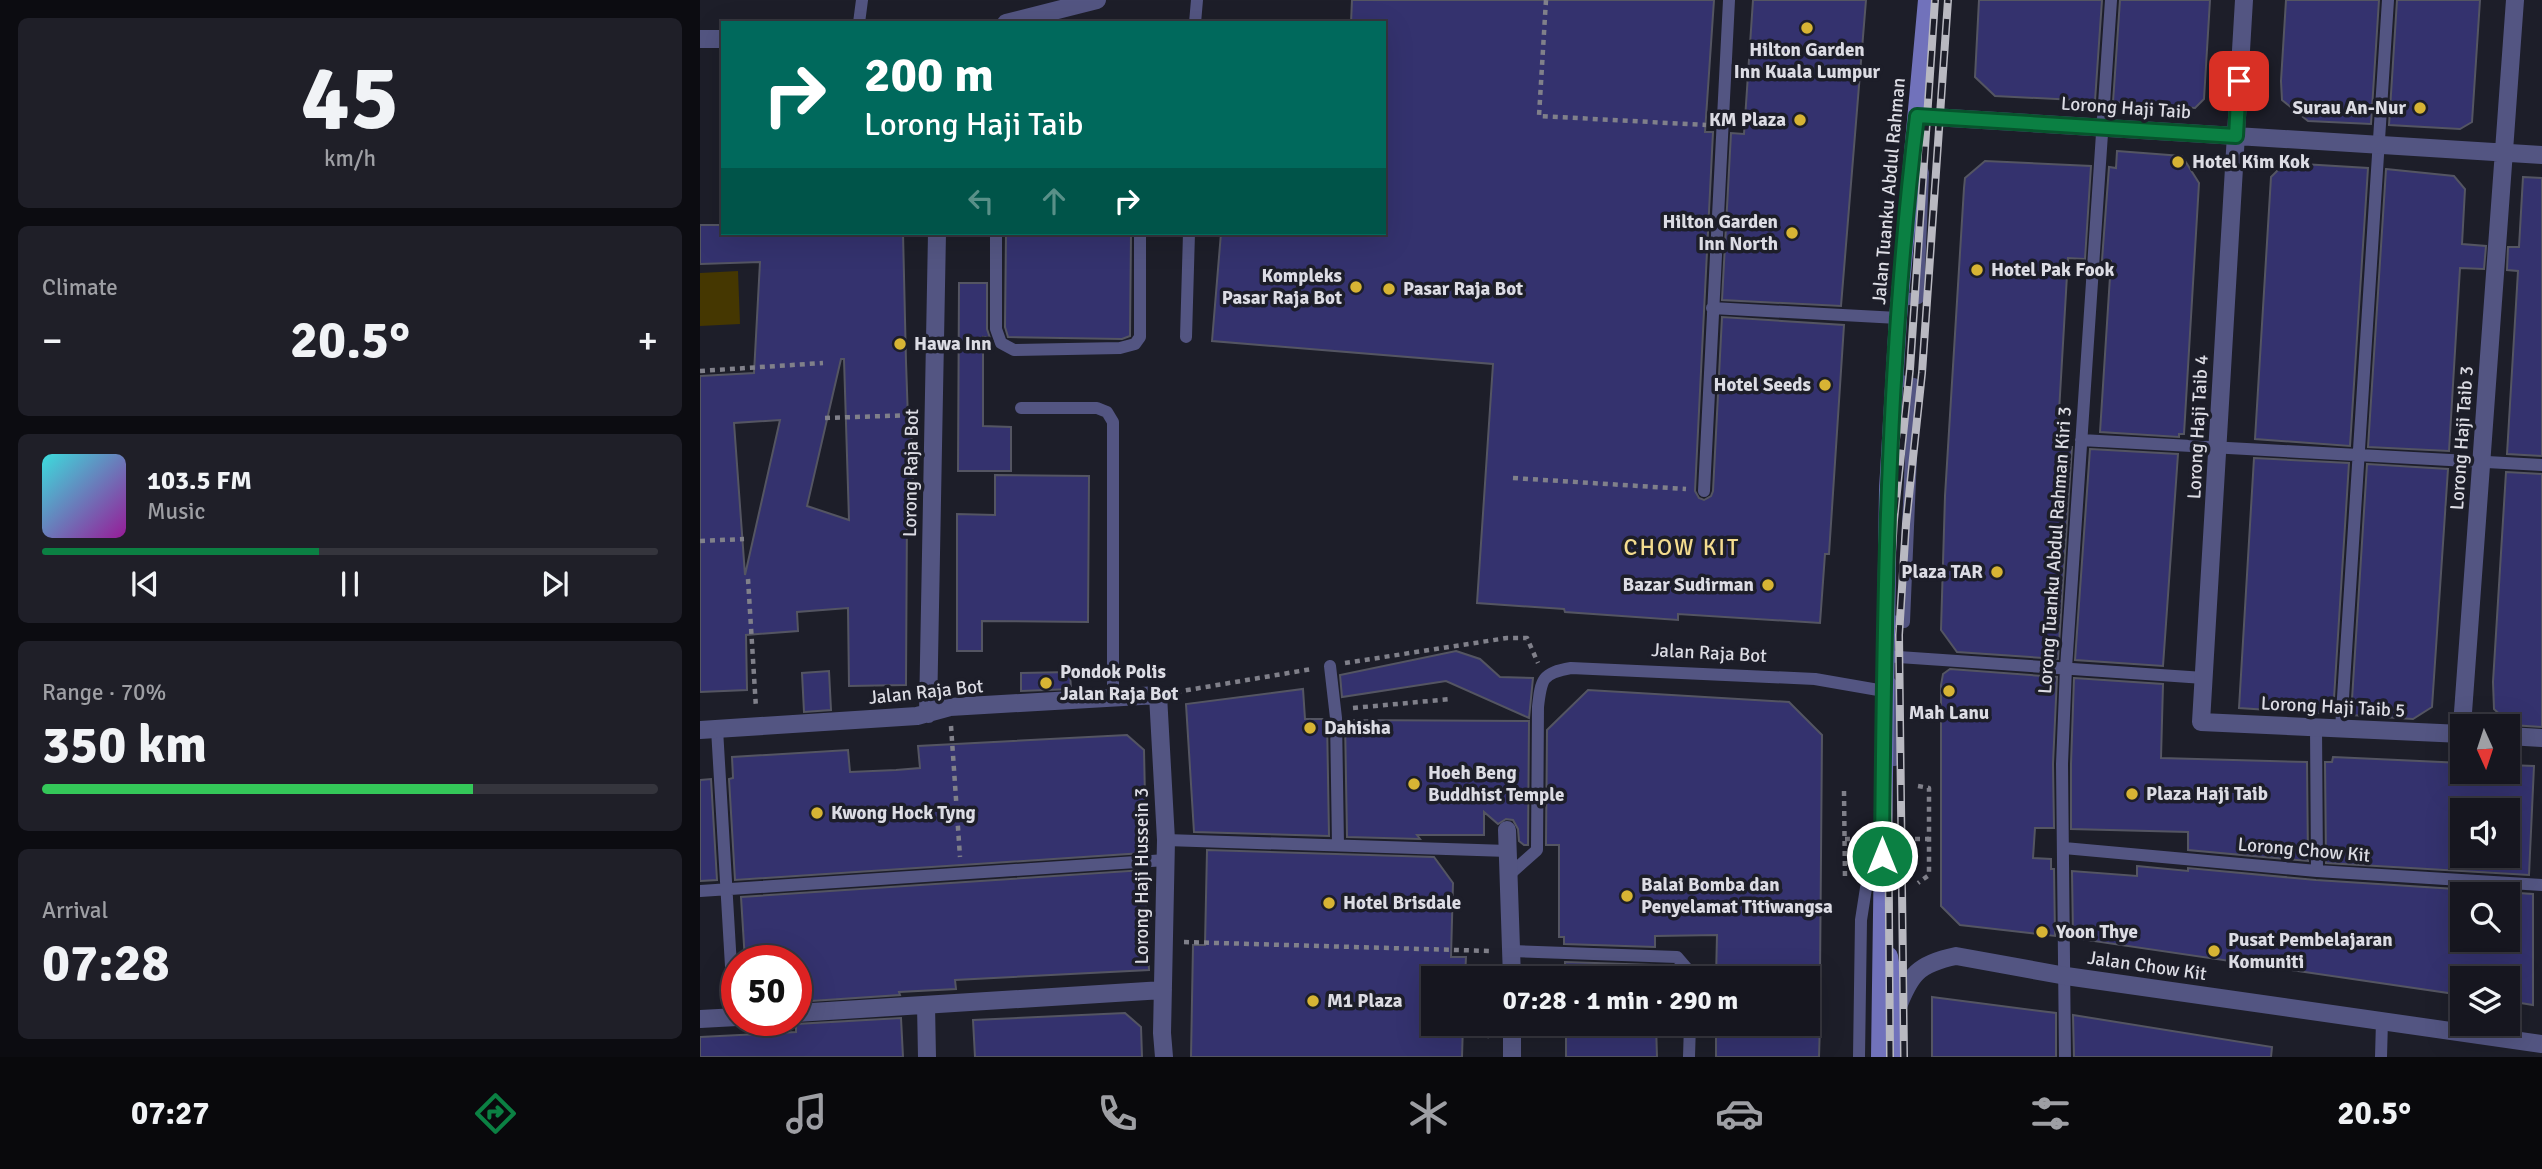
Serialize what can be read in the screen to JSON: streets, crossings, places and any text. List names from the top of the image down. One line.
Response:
{"streets":{"main road":["Jalan Tuanku Abdul Rahman"],"street":["Lorong Haji Taib","Lorong Haji Taib 4","Lorong Haji Taib 3","Lorong Raja Bot","Jalan Raja Bot","Lorong Haji Taib 5","Lorong Haji Hussein 3","Jalan Chow Kit"],"lane":["Lorong Tuanku Abdul Rahman Kiri 3","Lorong Chow Kit"]},"crossings":[["Lorong Haji Taib","Jalan Tuanku Abdul Rahman"],["Lorong Haji Taib","Lorong Haji Taib 4"],["Lorong Haji Taib","Lorong Haji Taib 3"],["Lorong Haji Taib","Lorong Tuanku Abdul Rahman Kiri 3"],["Jalan Tuanku Abdul Rahman","Jalan Raja Bot"],["Lorong Haji Taib 4","Lorong Haji Taib 5"],["Lorong Raja Bot","Jalan Raja Bot"],["Lorong Tuanku Abdul Rahman Kiri 3","Lorong Chow Kit"],["Lorong Tuanku Abdul Rahman Kiri 3","Jalan Chow Kit"],["Jalan Raja Bot","Lorong Haji Hussein 3"]],"districts":["CHOW KIT"],"places":["Hilton Garden Inn Kuala Lumpur","Surau An-Nur","KM Plaza","Hotel Kim Kok","Hilton Garden Inn North","Hotel Pak Fook","Kompleks Pasar Raja Bot","Pasar Raja Bot","Hawa Inn","Hotel Seeds","Plaza TAR","Bazar Sudirman","Pondok Polis Jalan Raja Bot","Mah Lanu","Dahisha","Hoeh Beng Buddhist Temple","Plaza Haji Taib","Kwong Hock Tyng","Balai Bomba dan Penyelamat Titiwangsa","Hotel Brisdale","Yoon Thye","Pusat Pembelajaran Komuniti","M1 Plaza"],"north":"bottom","page":{"tile":[["45","km/h"],"Climate",["Range · 70%","350 km"],["Arrival","07:28"]],"turn":["200 m","Lorong Haji Taib"],"heat":["−","20.5°","+"],"song":["103.5 FM","Music"],"limit":"50","trip":"07:28 · 1 min · 290 m","tabs":["07:27","20.5°"]}}
